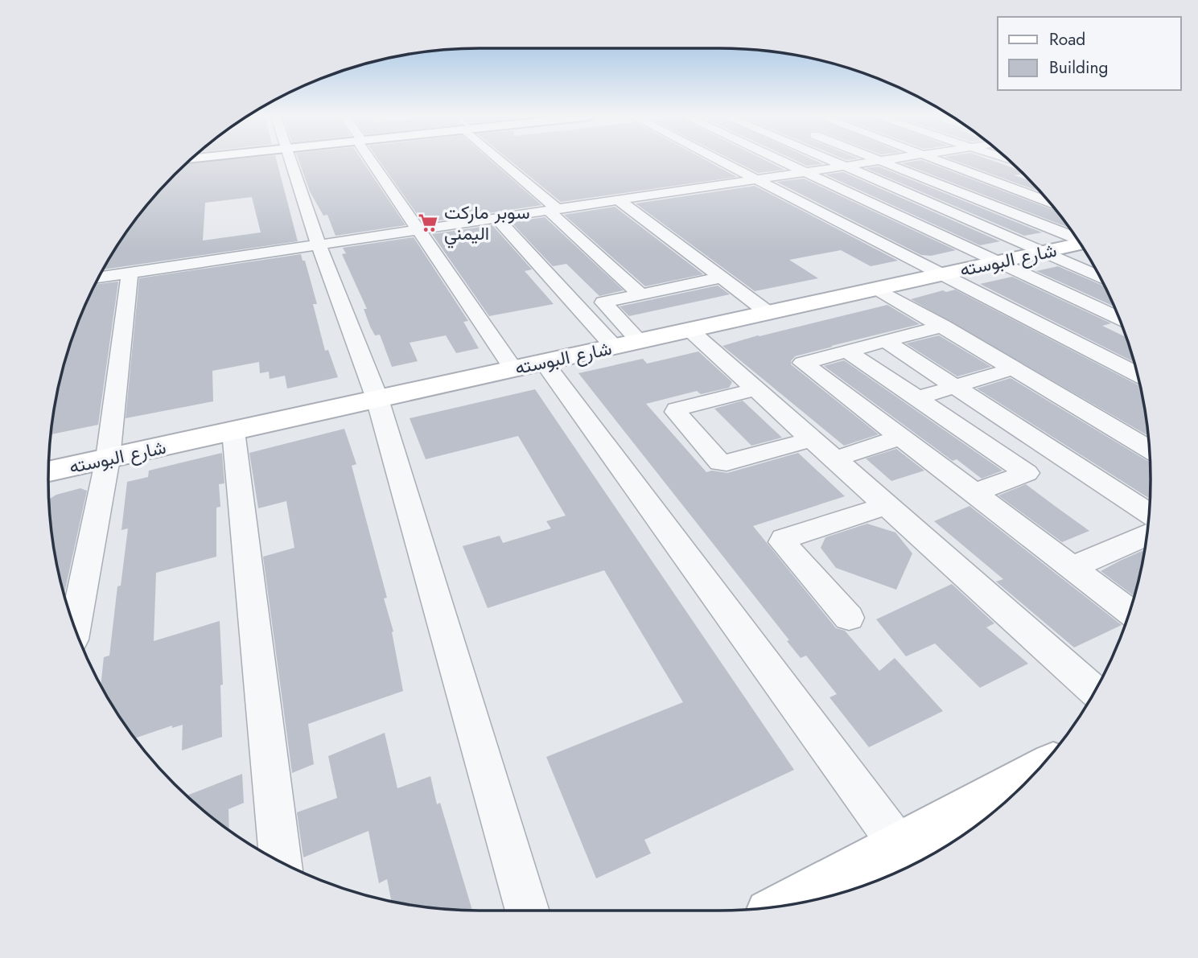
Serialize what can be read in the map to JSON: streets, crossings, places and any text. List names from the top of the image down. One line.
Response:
{"streets":{"main road":["شارع البوسته"]},"places":{"supermarket":["سوبر ماركت اليمني"]},"legend":["Road","Building"]}
